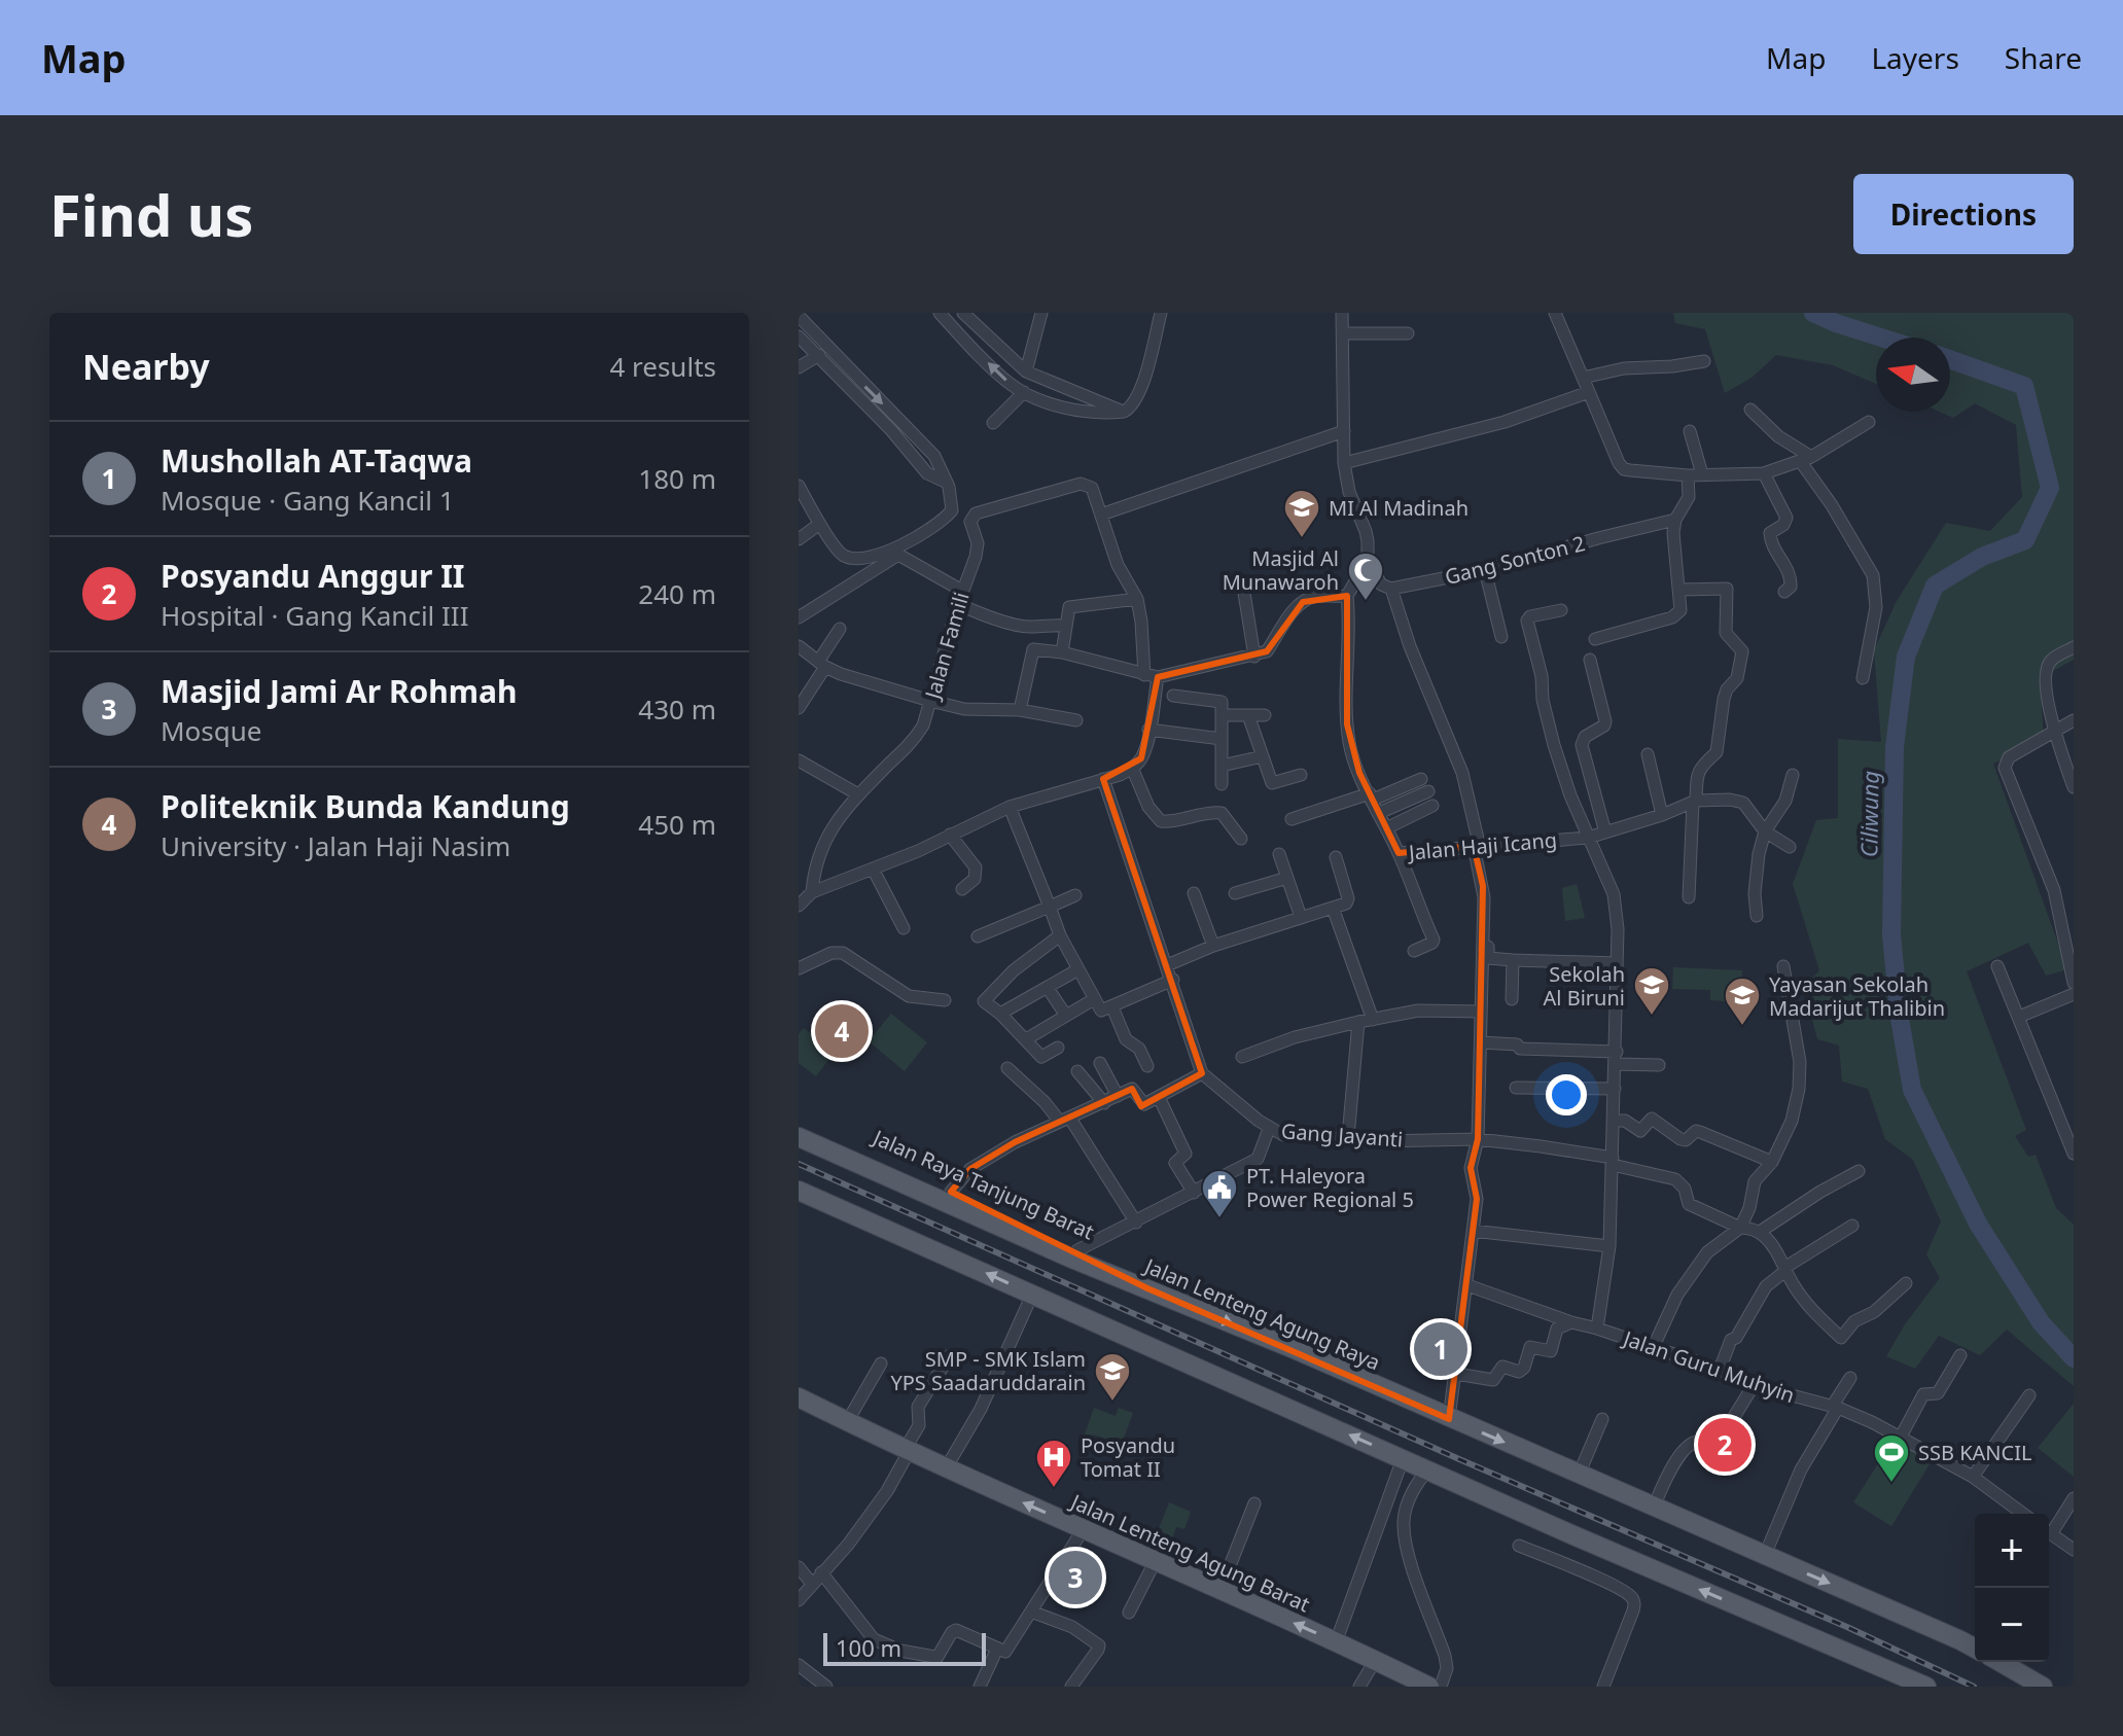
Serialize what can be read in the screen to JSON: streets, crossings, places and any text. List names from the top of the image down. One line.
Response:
{"streets":{"main road":["Jalan Raya Tanjung Barat","Jalan Lenteng Agung Raya","Jalan Lenteng Agung Barat"],"street":["Gang Sonton 2","Jalan Famili","Jalan Haji Icang","Gang Jayanti","Jalan Guru Muhyin"]},"crossings":[["Jalan Haji Icang","Jalan Guru Muhyin"],["Gang Jayanti","Jalan Guru Muhyin"],["Jalan Raya Tanjung Barat","Jalan Lenteng Agung Raya"]],"water":["Ciliwung"],"places":{"school or university":["MI Al Madinah","Sekolah Al Biruni","Yayasan Sekolah Madarijut Thalibin","SMP - SMK Islam YPS Saadaruddarain"],"mosque":["Masjid Al Munawaroh"],"public building":["PT. Haleyora Power Regional 5"],"sports":["SSB KANCIL"],"hospital":["Posyandu Tomat II"]},"scale_bar":"100 m","north":"left","page":{"header":"Map","nav":["Map","Layers","Share"],"buttons":"Directions","title":"Find us","heading":["Nearby","4 results"],"list":[{"mark":"1","name":"Mushollah AT-Taqwa","note":"Mosque · Gang Kancil 1","value":"180 m"},{"mark":"2","name":"Posyandu Anggur II","note":"Hospital · Gang Kancil III","value":"240 m"},{"mark":"3","name":"Masjid Jami Ar Rohmah","note":"Mosque","value":"430 m"},{"mark":"4","name":"Politeknik Bunda Kandung","note":"University · Jalan Haji Nasim","value":"450 m"}],"pins":["4","1","2","3"],"map_buttons":["+","−"],"scale":"100 m"}}
